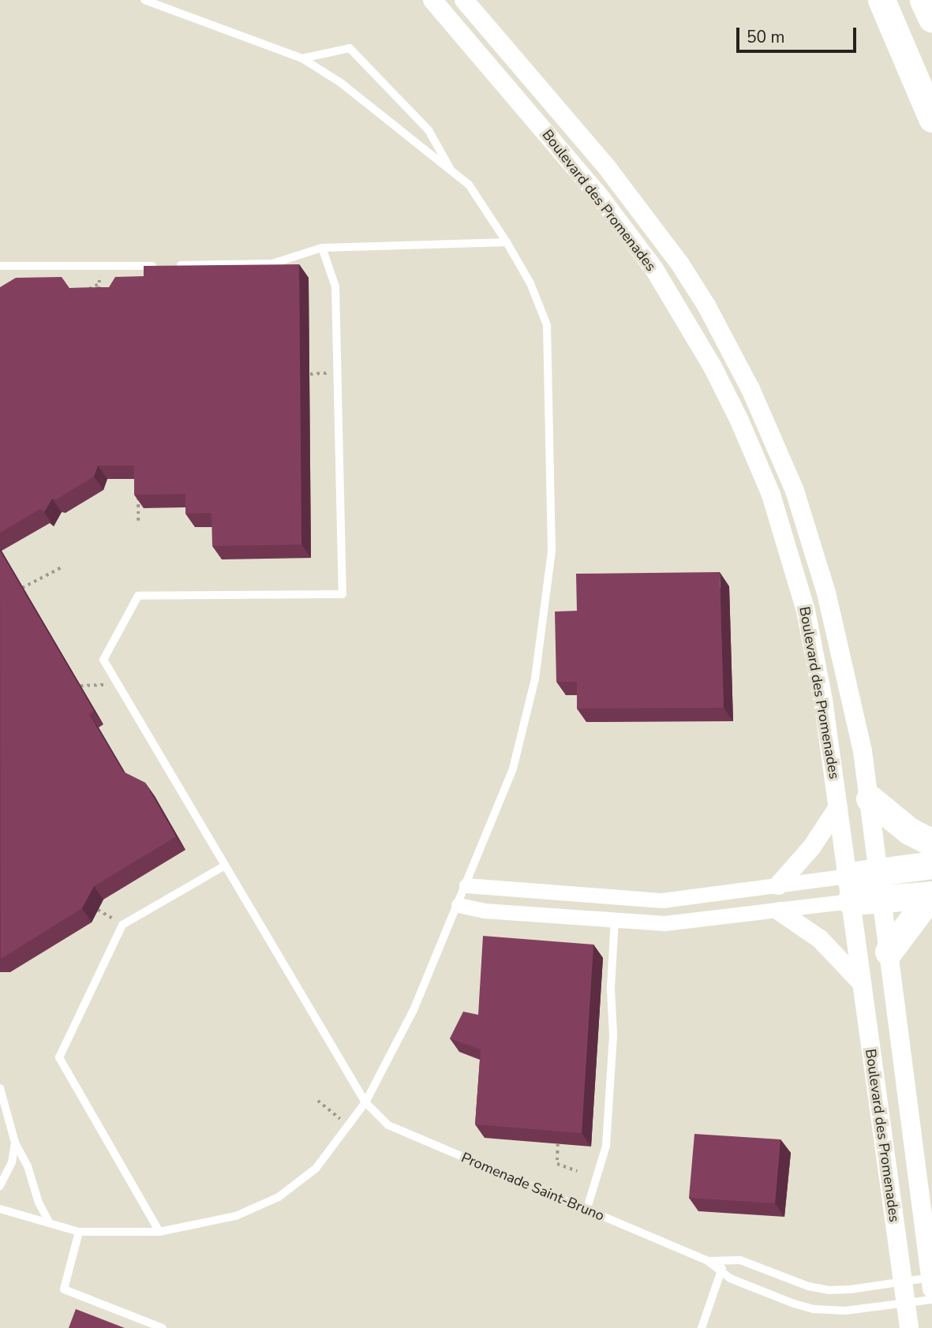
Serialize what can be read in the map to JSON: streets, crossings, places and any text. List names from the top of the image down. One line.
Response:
{"streets":{"street":["Boulevard des Promenades"],"lane":["Promenade Saint-Bruno"]},"crossings":[["Boulevard des Promenades","Promenade Saint-Bruno"]],"scale_bar":"50 m"}
